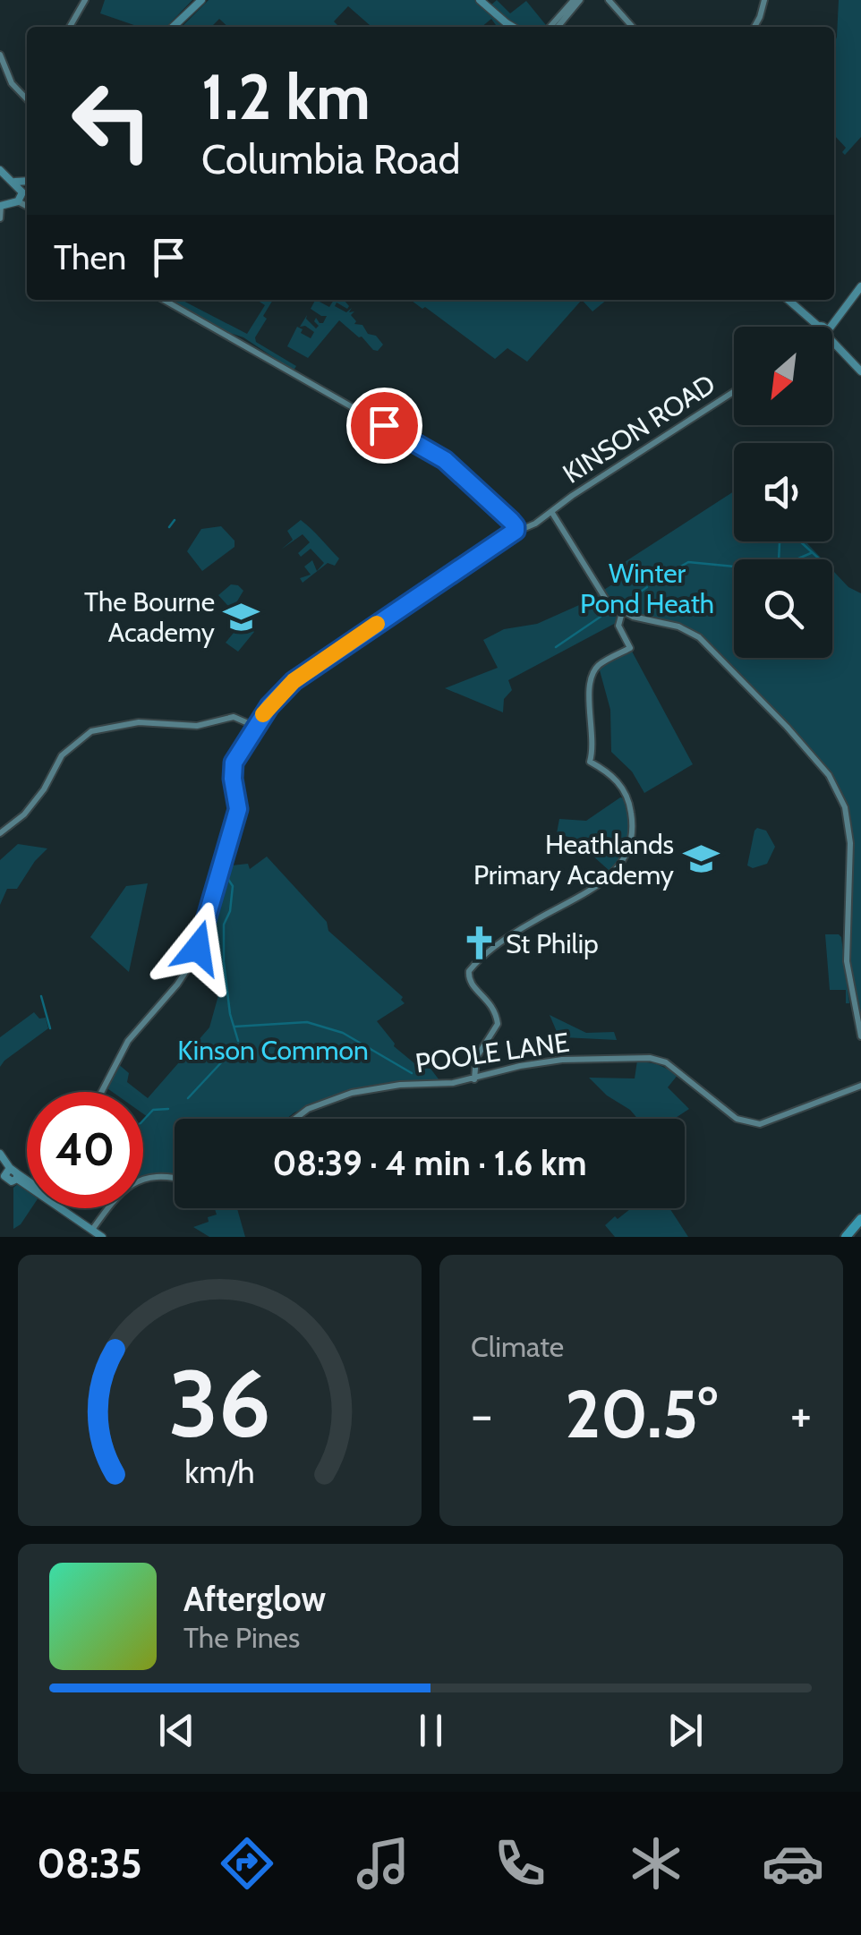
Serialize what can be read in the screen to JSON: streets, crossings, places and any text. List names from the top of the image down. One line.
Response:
{"streets":{"street":["KINSON ROAD","POOLE LANE"]},"parks":["Winter Pond Heath","Kinson Common"],"places":{"school or university":["The Bourne Academy","Heathlands Primary Academy"],"church":["St Philip"]},"north":"bottom left","page":{"turn":["1.2 km","Columbia Road"],"then":"Then","limit":"40","trip":"08:39 · 4 min · 1.6 km","tile":"Climate","heat":["−","20.5°","+"],"song":["Afterglow","The Pines"],"tabs":"08:35","gauge":["36","km/h"]}}
